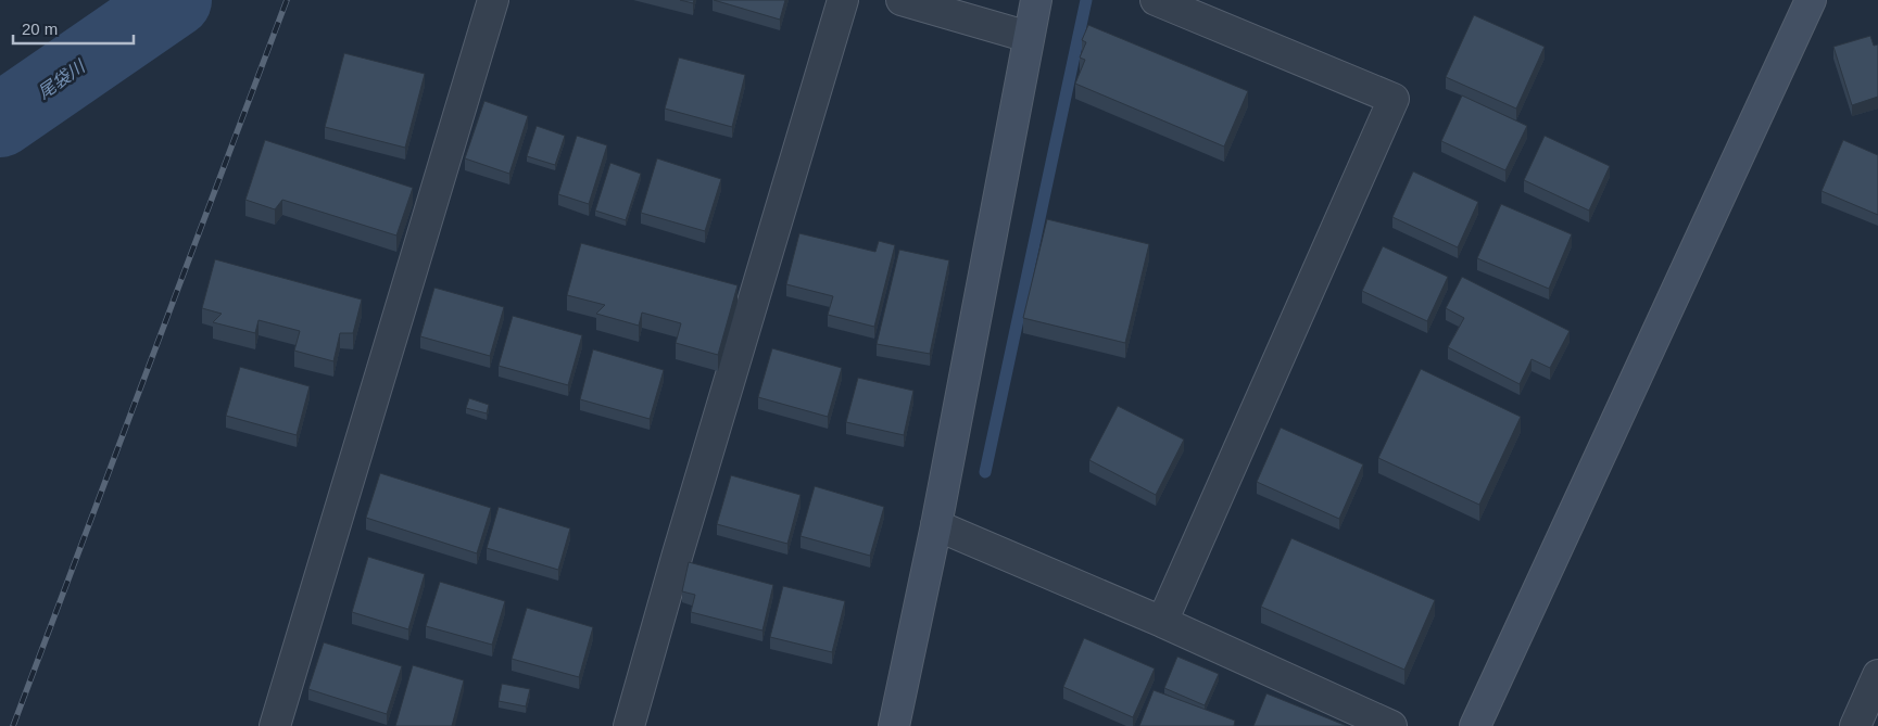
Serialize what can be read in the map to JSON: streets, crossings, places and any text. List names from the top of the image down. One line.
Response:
{"water":["尾袋川"],"scale_bar":"20 m"}
